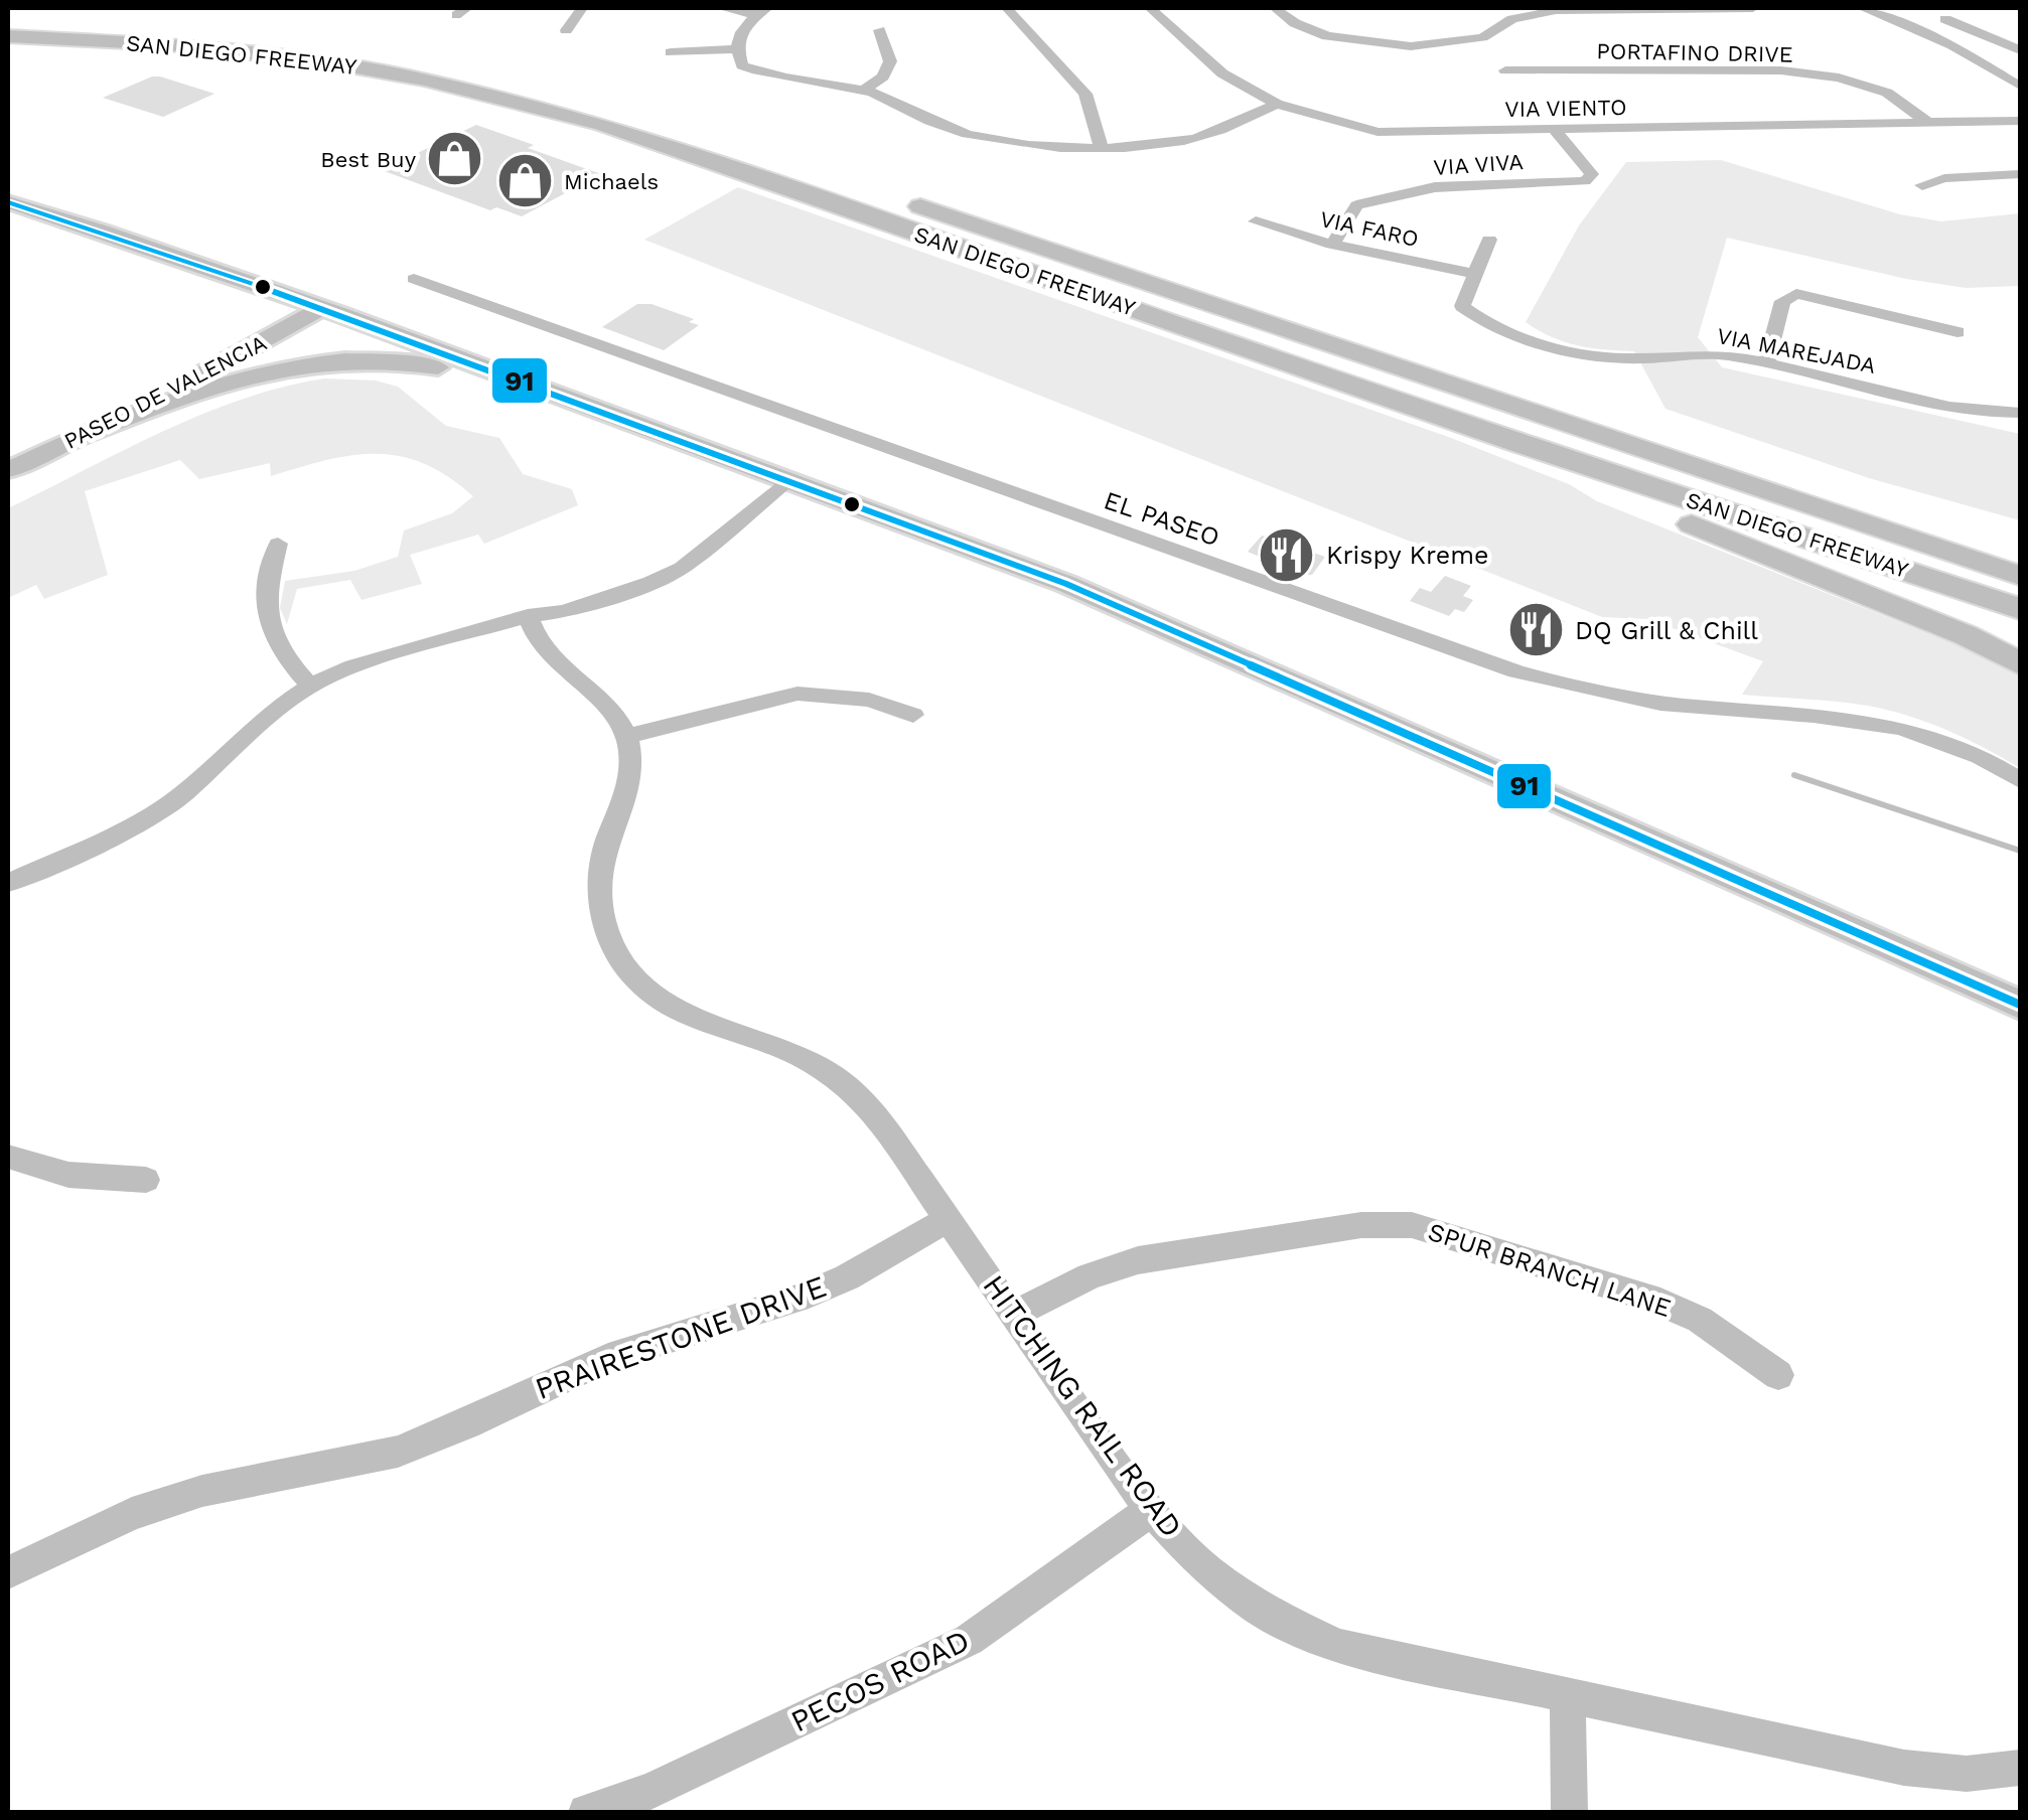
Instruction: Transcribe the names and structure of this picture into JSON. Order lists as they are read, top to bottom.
{
  "streets": {
    "highway": ["SAN DIEGO FREEWAY"],
    "main road": ["PASEO DE VALENCIA"],
    "street": [
      "PORTAFINO DRIVE",
      "VIA VIENTO",
      "VIA VIVA",
      "VIA FARO",
      "VIA MAREJADA",
      "EL PASEO",
      "SPUR BRANCH LANE",
      "PRAIRESTONE DRIVE",
      "HITCHING RAIL ROAD",
      "PECOS ROAD"
    ]
  },
  "crossings": [
    ["PORTAFINO DRIVE", "VIA VIENTO"],
    ["VIA VIENTO", "VIA VIVA"],
    ["VIA VIVA", "VIA FARO"],
    ["VIA FARO", "VIA MAREJADA"],
    ["SPUR BRANCH LANE", "HITCHING RAIL ROAD"],
    ["PRAIRESTONE DRIVE", "HITCHING RAIL ROAD"],
    ["HITCHING RAIL ROAD", "PECOS ROAD"]
  ],
  "places": {
    "shop": ["Best Buy", "Michaels"],
    "restaurant": ["Krispy Kreme", "DQ Grill & Chill"]
  },
  "lines": ["transit line 91"]
}
